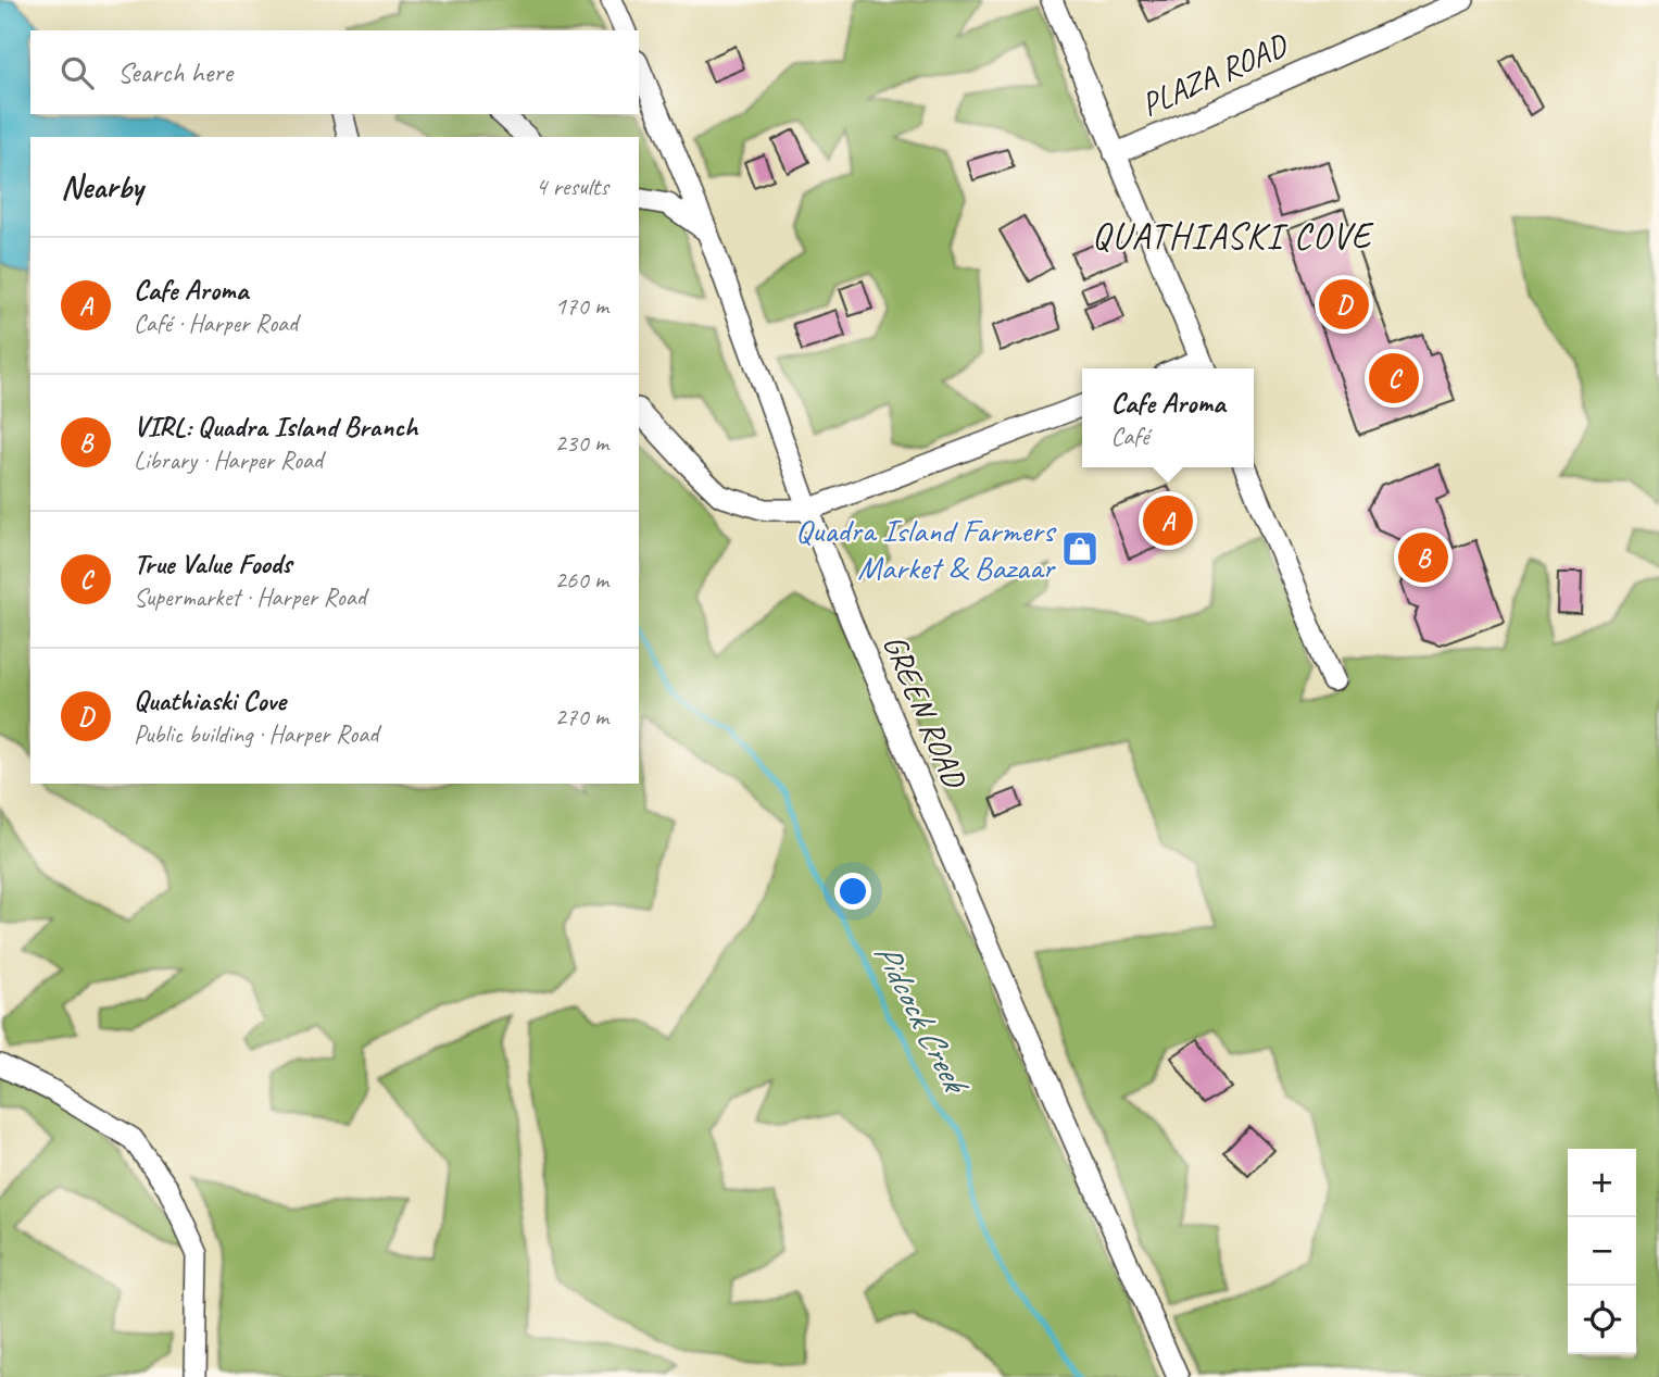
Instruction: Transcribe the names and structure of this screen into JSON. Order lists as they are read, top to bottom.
{
  "streets": {
    "street": ["PLAZA ROAD", "GREEN ROAD"]
  },
  "districts": ["QUATHIASKI COVE"],
  "water": ["Pidcock Creek"],
  "places": {
    "shop": ["Quadra Island Farmers Market & Bazaar"]
  },
  "page": {
    "search": "Search here",
    "heading": ["Nearby", "4 results"],
    "list": [
      {
        "mark": "A",
        "name": "Cafe Aroma",
        "note": "Café · Harper Road",
        "value": "170 m"
      },
      {
        "mark": "B",
        "name": "VIRL: Quadra Island Branch",
        "note": "Library · Harper Road",
        "value": "230 m"
      },
      {
        "mark": "C",
        "name": "True Value Foods",
        "note": "Supermarket · Harper Road",
        "value": "260 m"
      },
      {
        "mark": "D",
        "name": "Quathiaski Cove",
        "note": "Public building · Harper Road",
        "value": "270 m"
      }
    ],
    "pins": [
      "D",
      "C",
      "A",
      "B"
    ],
    "popup": ["Cafe Aroma", "Café"],
    "map_buttons": ["+", "−"]
  }
}
